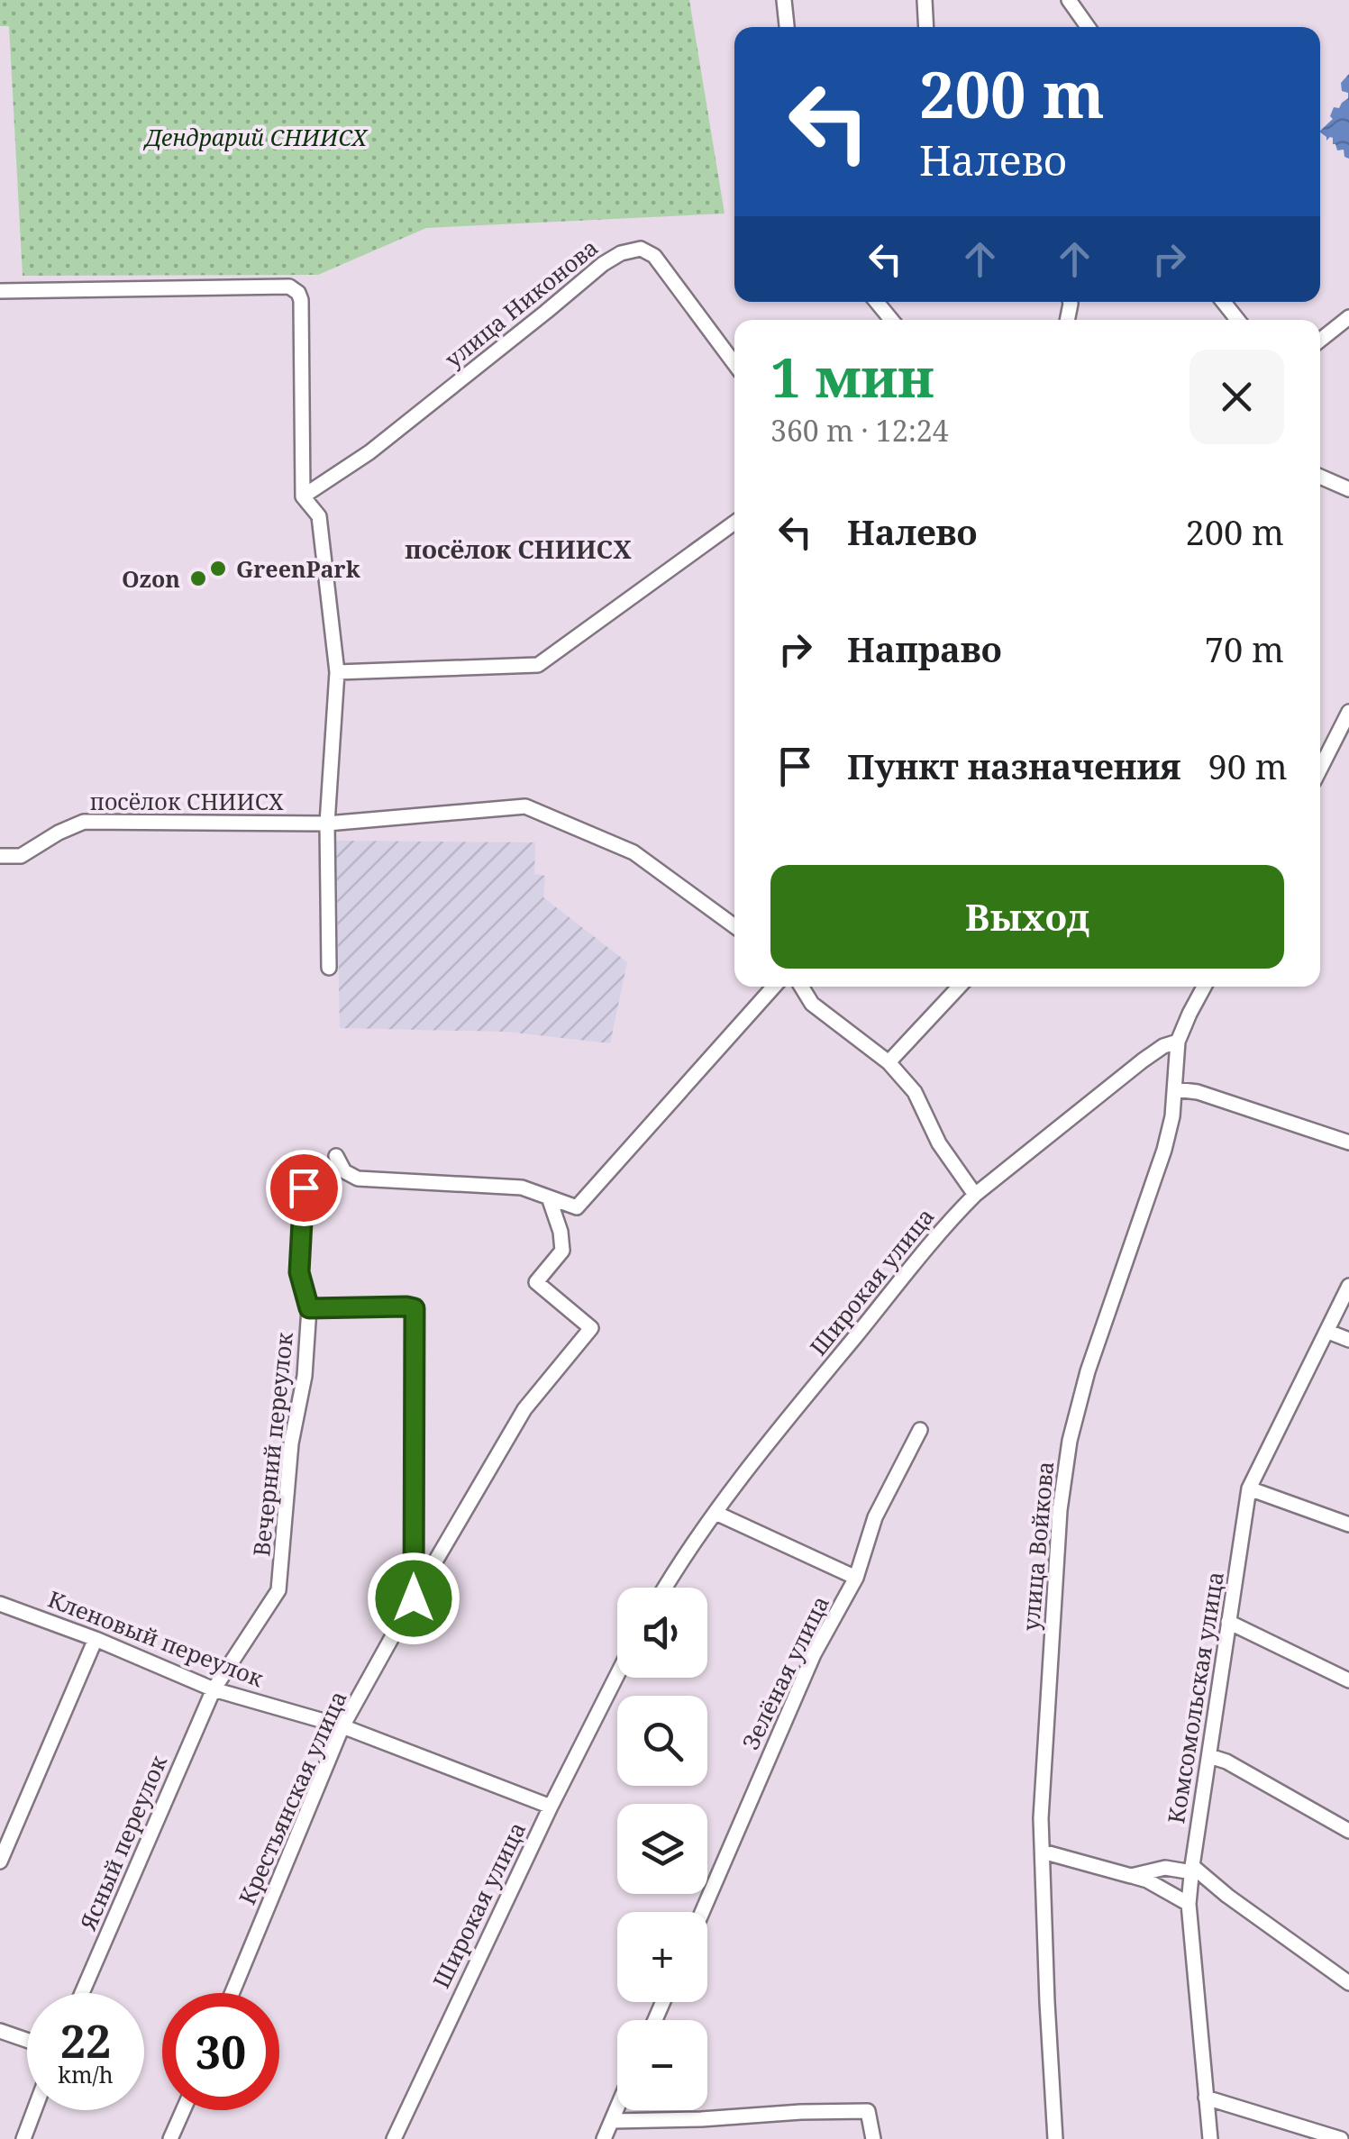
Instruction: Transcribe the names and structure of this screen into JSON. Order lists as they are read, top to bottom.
{
  "streets": {
    "street": [
      "улица Никонова",
      "посёлок СНИИСХ",
      "Широкая улица",
      "Вечерний переулок",
      "улица Войкова",
      "Кленовый переулок",
      "Зелёная улица",
      "Комсомольская улица",
      "Крестьянская улица",
      "Ясный переулок"
    ]
  },
  "crossings": [
    ["Широкая улица", "улица Войкова"],
    ["Широкая улица", "Кленовый переулок"],
    ["Вечерний переулок", "Кленовый переулок"],
    ["Вечерний переулок", "Ясный переулок"],
    ["Кленовый переулок", "Крестьянская улица"],
    ["Кленовый переулок", "Ясный переулок"]
  ],
  "districts": ["посёлок СНИИСХ"],
  "parks": ["Дендрарий СНИИСХ"],
  "places": ["GreenPark", "Ozon"],
  "page": {
    "turn": ["200 m", "Налево"],
    "heading": ["1 мин", "360 m · 12:24"],
    "list": [
      {
        "name": "Налево",
        "value": "200 m"
      },
      {
        "name": "Направо",
        "value": "70 m"
      },
      {
        "name": "Пункт назначения",
        "value": "90 m"
      }
    ],
    "buttons": "Выход",
    "map_buttons": ["+", "−"],
    "speed": "22 km/h",
    "limit": "30"
  }
}
